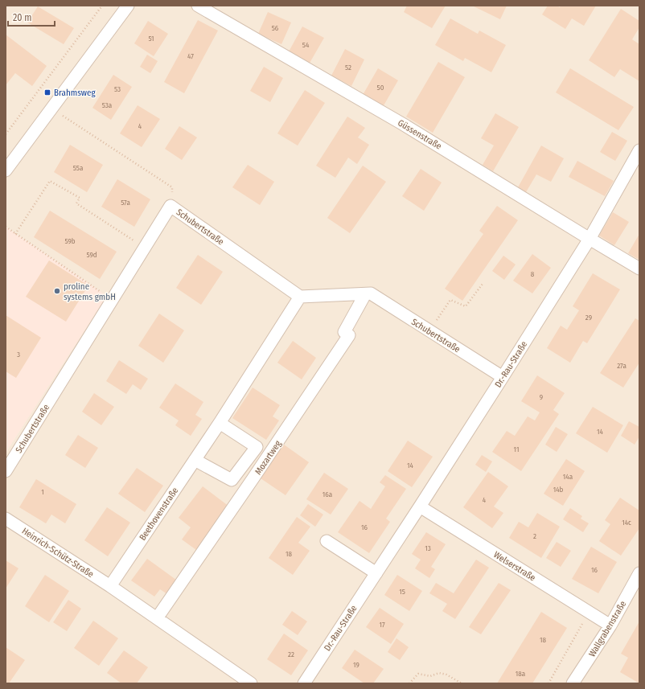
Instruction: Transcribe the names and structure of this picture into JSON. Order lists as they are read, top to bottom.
{
  "streets": {
    "street": [
      "Güssenstraße",
      "Schubertstraße",
      "Dr.-Rau-Straße",
      "Mozartweg",
      "Beethovenstraße",
      "Heinrich-Schütz-Straße",
      "Welserstraße",
      "Wallgrabenstraße"
    ]
  },
  "crossings": [
    ["Güssenstraße", "Dr.-Rau-Straße"],
    ["Schubertstraße", "Dr.-Rau-Straße"],
    ["Schubertstraße", "Mozartweg"],
    ["Schubertstraße", "Beethovenstraße"],
    ["Dr.-Rau-Straße", "Welserstraße"],
    ["Beethovenstraße", "Heinrich-Schütz-Straße"],
    ["Welserstraße", "Wallgrabenstraße"]
  ],
  "places": {
    "transit": ["Brahmsweg"],
    "other": ["proline systems gmbH"]
  },
  "house_numbers": [
    "56",
    "51",
    "54",
    "47",
    "52",
    "50",
    "53",
    "53a",
    "4",
    "55a",
    "57a",
    "59b",
    "59d",
    "8",
    "29",
    "3",
    "27a",
    "9",
    "14",
    "11",
    "14",
    "14a",
    "14b",
    "1",
    "16a",
    "4",
    "14c",
    "16",
    "2",
    "13",
    "18",
    "16",
    "15",
    "17",
    "18",
    "22",
    "19",
    "18a"
  ],
  "scale_bar": "20 m"
}
